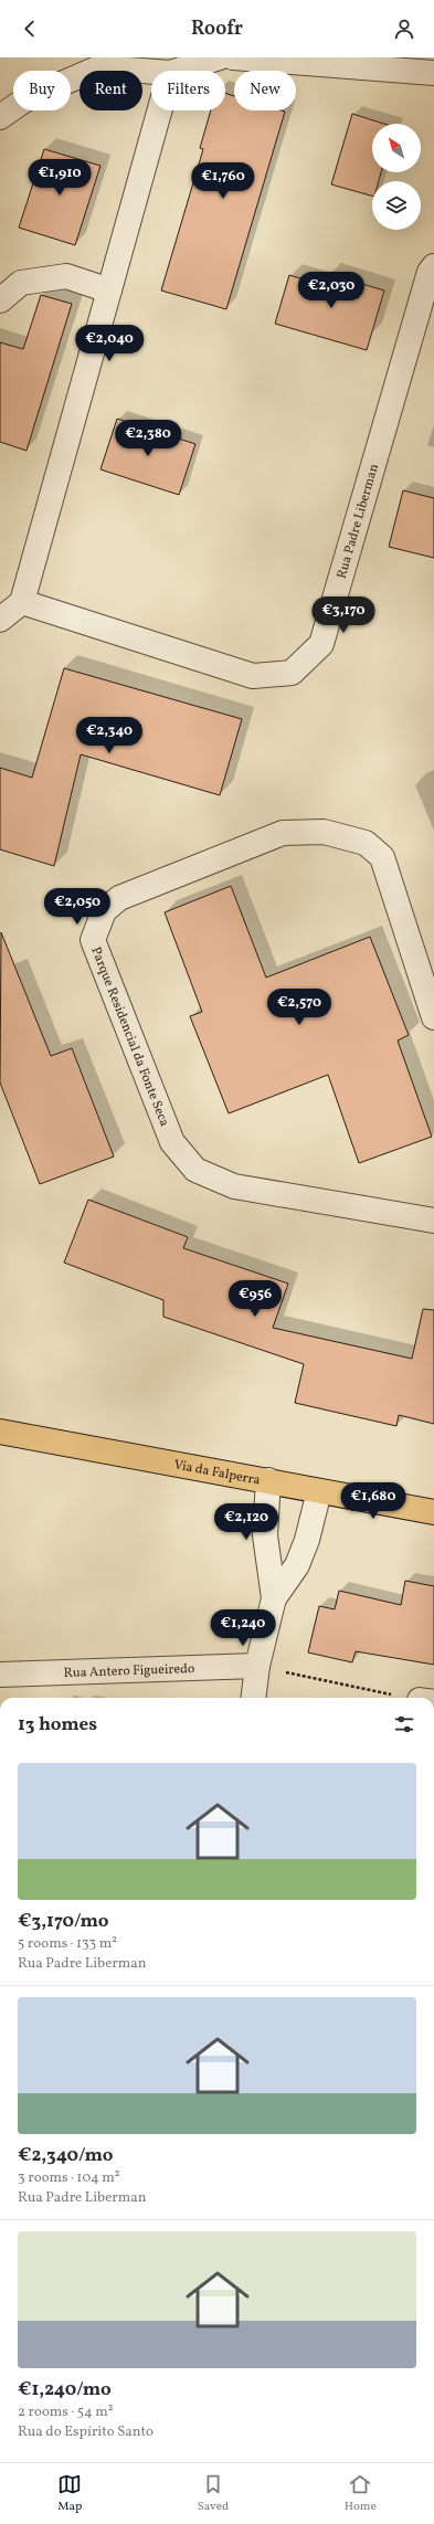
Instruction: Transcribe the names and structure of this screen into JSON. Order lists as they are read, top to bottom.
{
  "streets": {
    "main road": ["Via da Falperra"],
    "street": ["Rua Padre Liberman", "Parque Residencial da Fonte Seca", "Rua Antero Figueiredo"]
  },
  "north": "top left",
  "page": {
    "header": "Roofr",
    "chip": [
      "Buy",
      "Rent",
      "Filters",
      "New"
    ],
    "price": [
      "€1,910",
      "€1,760",
      "€2,030",
      "€2,040",
      "€2,380",
      "€3,170",
      "€2,340",
      "€2,050",
      "€2,570",
      "€956",
      "€1,680",
      "€2,120",
      "€1,240"
    ],
    "heading": "13 homes",
    "list": [
      {
        "name": "€3,170/mo",
        "note": "5 rooms · 133 m² · Rua Padre Liberman"
      },
      {
        "name": "€2,340/mo",
        "note": "3 rooms · 104 m² · Rua Padre Liberman"
      },
      {
        "name": "€1,240/mo",
        "note": "2 rooms · 54 m² · Rua do Espírito Santo"
      }
    ],
    "tabs": ["Map", "Saved", "Home"]
  }
}
